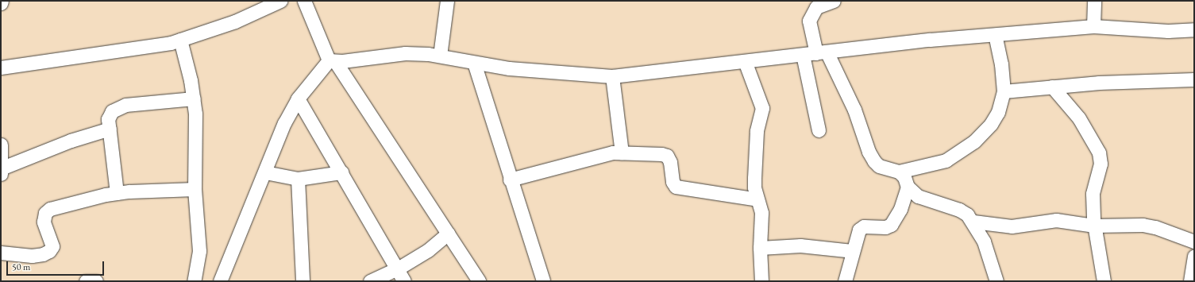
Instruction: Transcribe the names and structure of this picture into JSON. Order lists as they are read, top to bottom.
{
  "scale_bar": "50 m"
}
